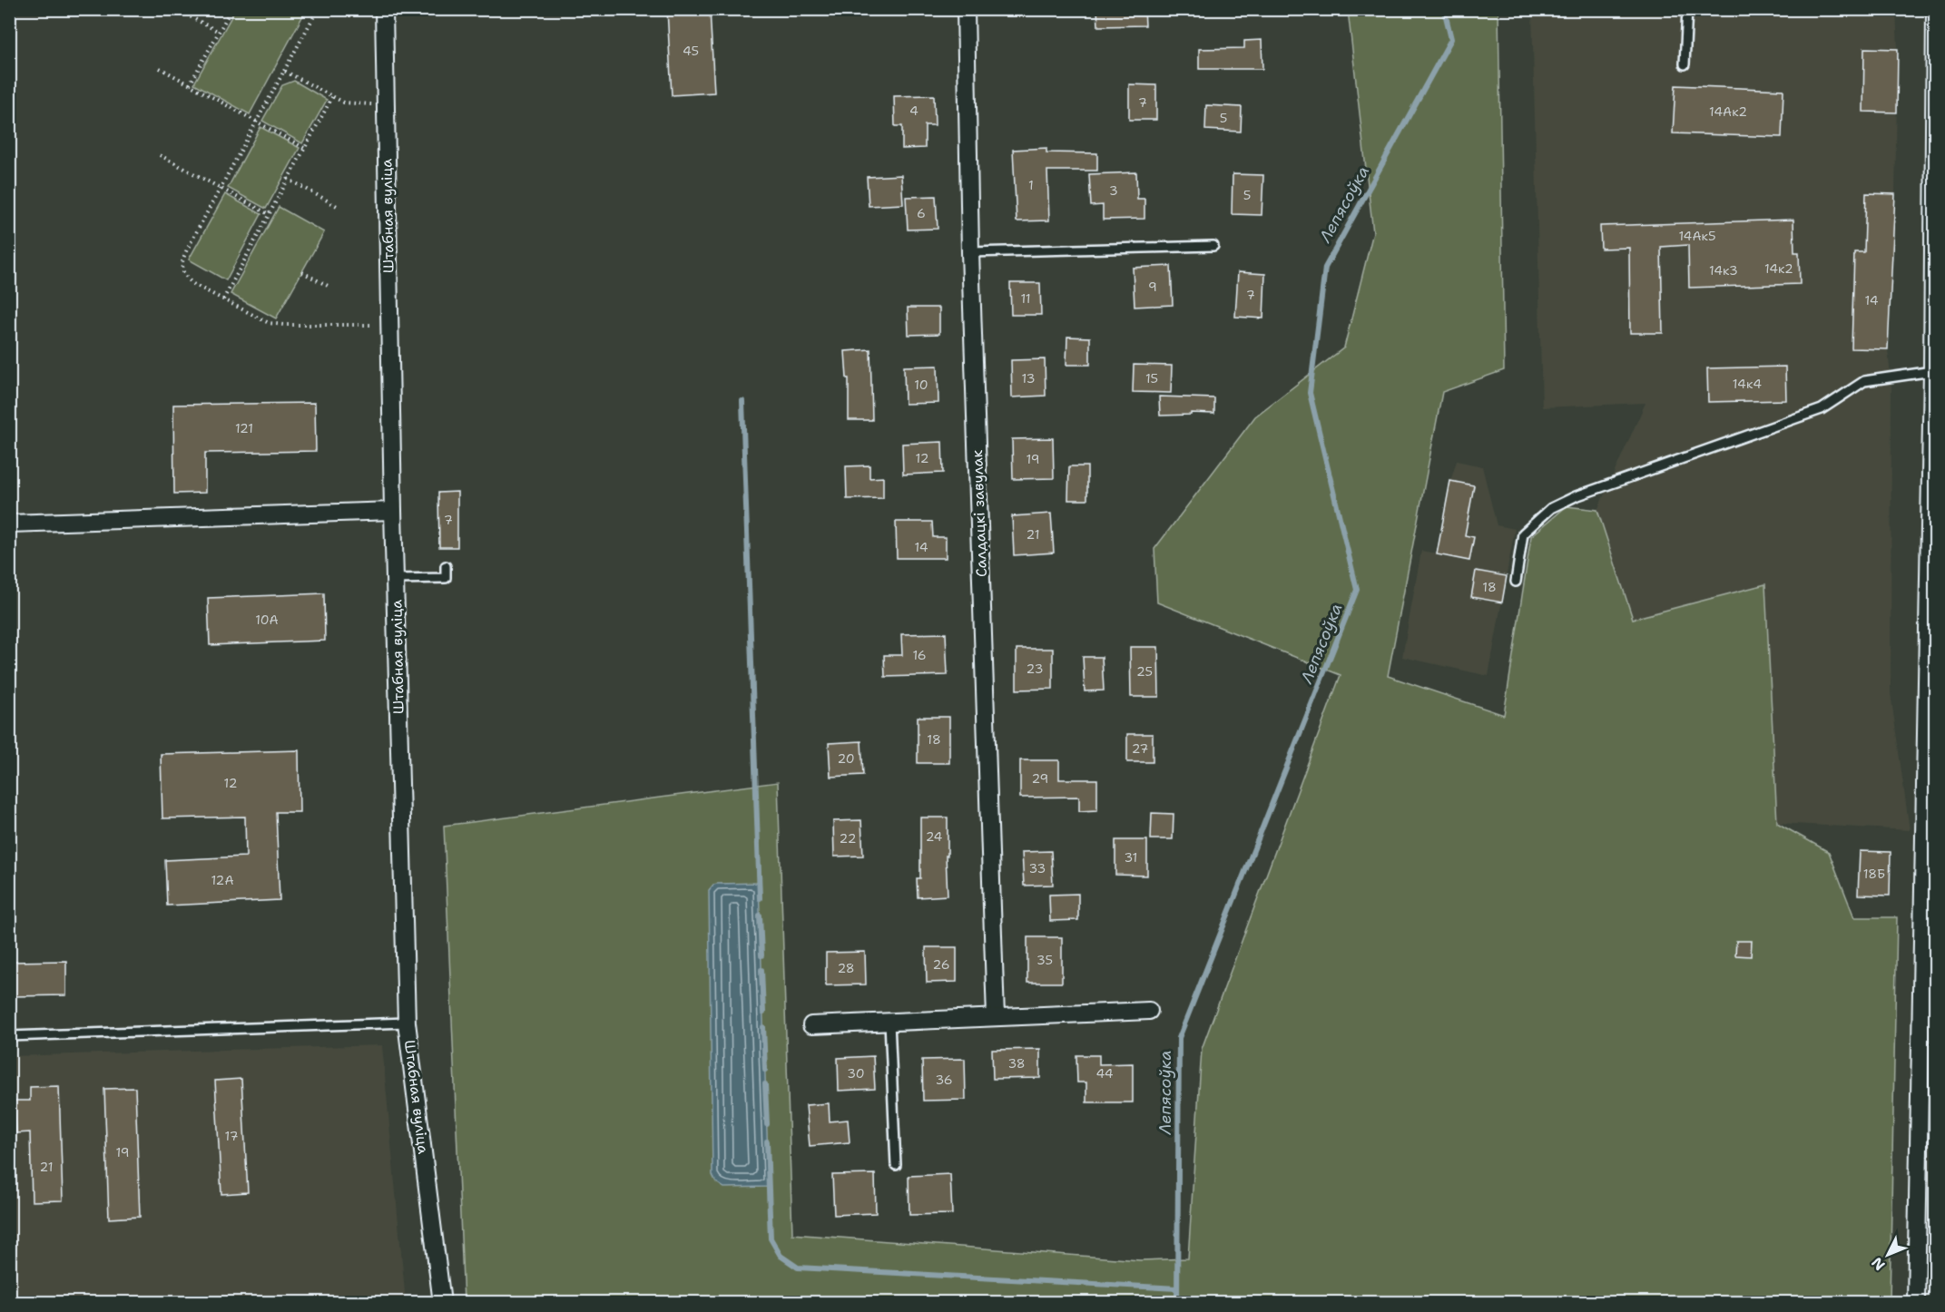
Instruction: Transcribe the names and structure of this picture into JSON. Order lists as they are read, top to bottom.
{
  "streets": {
    "street": ["Штабная вуліца", "Салдацкі завулак"]
  },
  "water": ["Лепясоўка"],
  "house_numbers": [
    "45",
    "7",
    "4",
    "14Ак2",
    "5",
    "1",
    "3",
    "5",
    "6",
    "14Ак5",
    "14к2",
    "14к3",
    "9",
    "7",
    "11",
    "14",
    "13",
    "15",
    "14к4",
    "10",
    "121",
    "12",
    "19",
    "7",
    "21",
    "14",
    "18",
    "10А",
    "16",
    "23",
    "25",
    "18",
    "27",
    "20",
    "29",
    "12",
    "24",
    "22",
    "31",
    "33",
    "18Б",
    "12А",
    "35",
    "26",
    "28",
    "38",
    "30",
    "44",
    "36",
    "17",
    "19",
    "21"
  ],
  "north": "bottom left"
}
